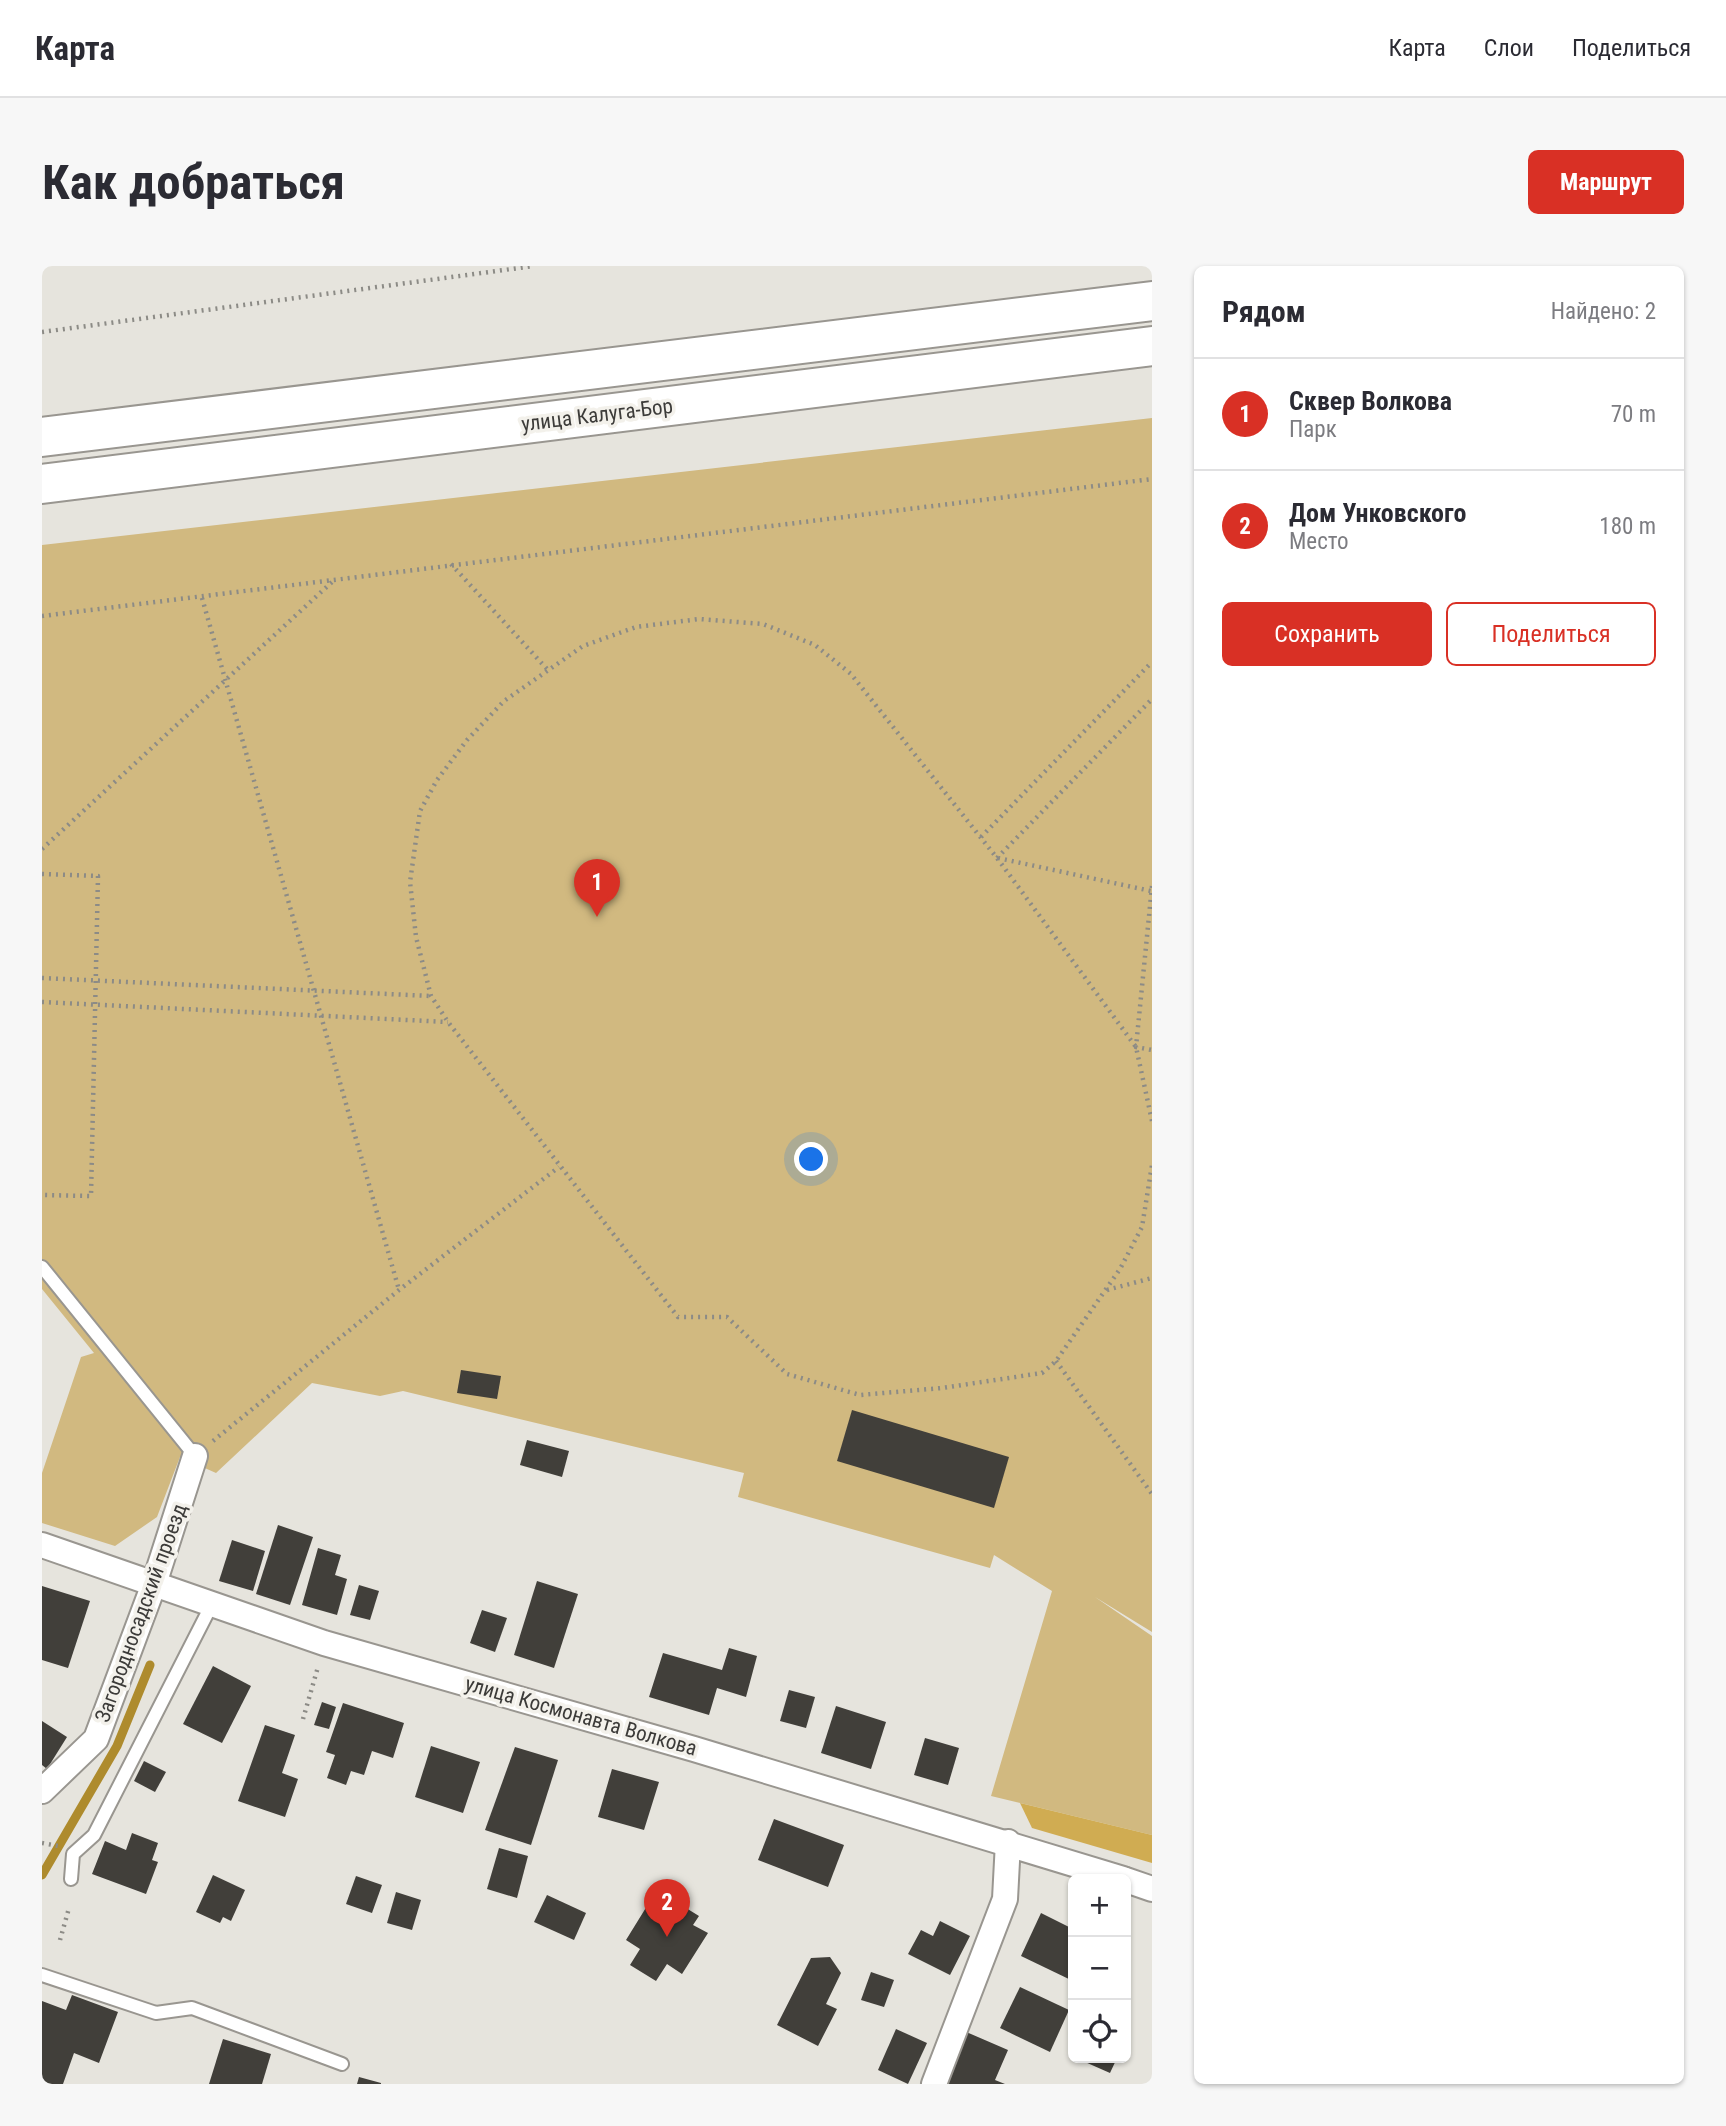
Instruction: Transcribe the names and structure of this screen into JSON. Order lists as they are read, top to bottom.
{
  "streets": {
    "main road": ["улица Калуга-Бор"],
    "street": ["Загородносадский проезд", "улица Космонавта Волкова"]
  },
  "crossings": [
    ["Загородносадский проезд", "улица Космонавта Волкова"]
  ],
  "page": {
    "header": "Карта",
    "nav": ["Карта", "Слои", "Поделиться"],
    "buttons": [
      "Маршрут",
      ["Сохранить", "Поделиться"]
    ],
    "title": "Как добраться",
    "heading": ["Рядом", "Найдено: 2"],
    "list": [
      {
        "mark": "1",
        "name": "Сквер Волкова",
        "note": "Парк",
        "value": "70 m"
      },
      {
        "mark": "2",
        "name": "Дом Унковского",
        "note": "Место",
        "value": "180 m"
      }
    ],
    "pins": ["1", "2"],
    "map_buttons": ["+", "−"]
  }
}
